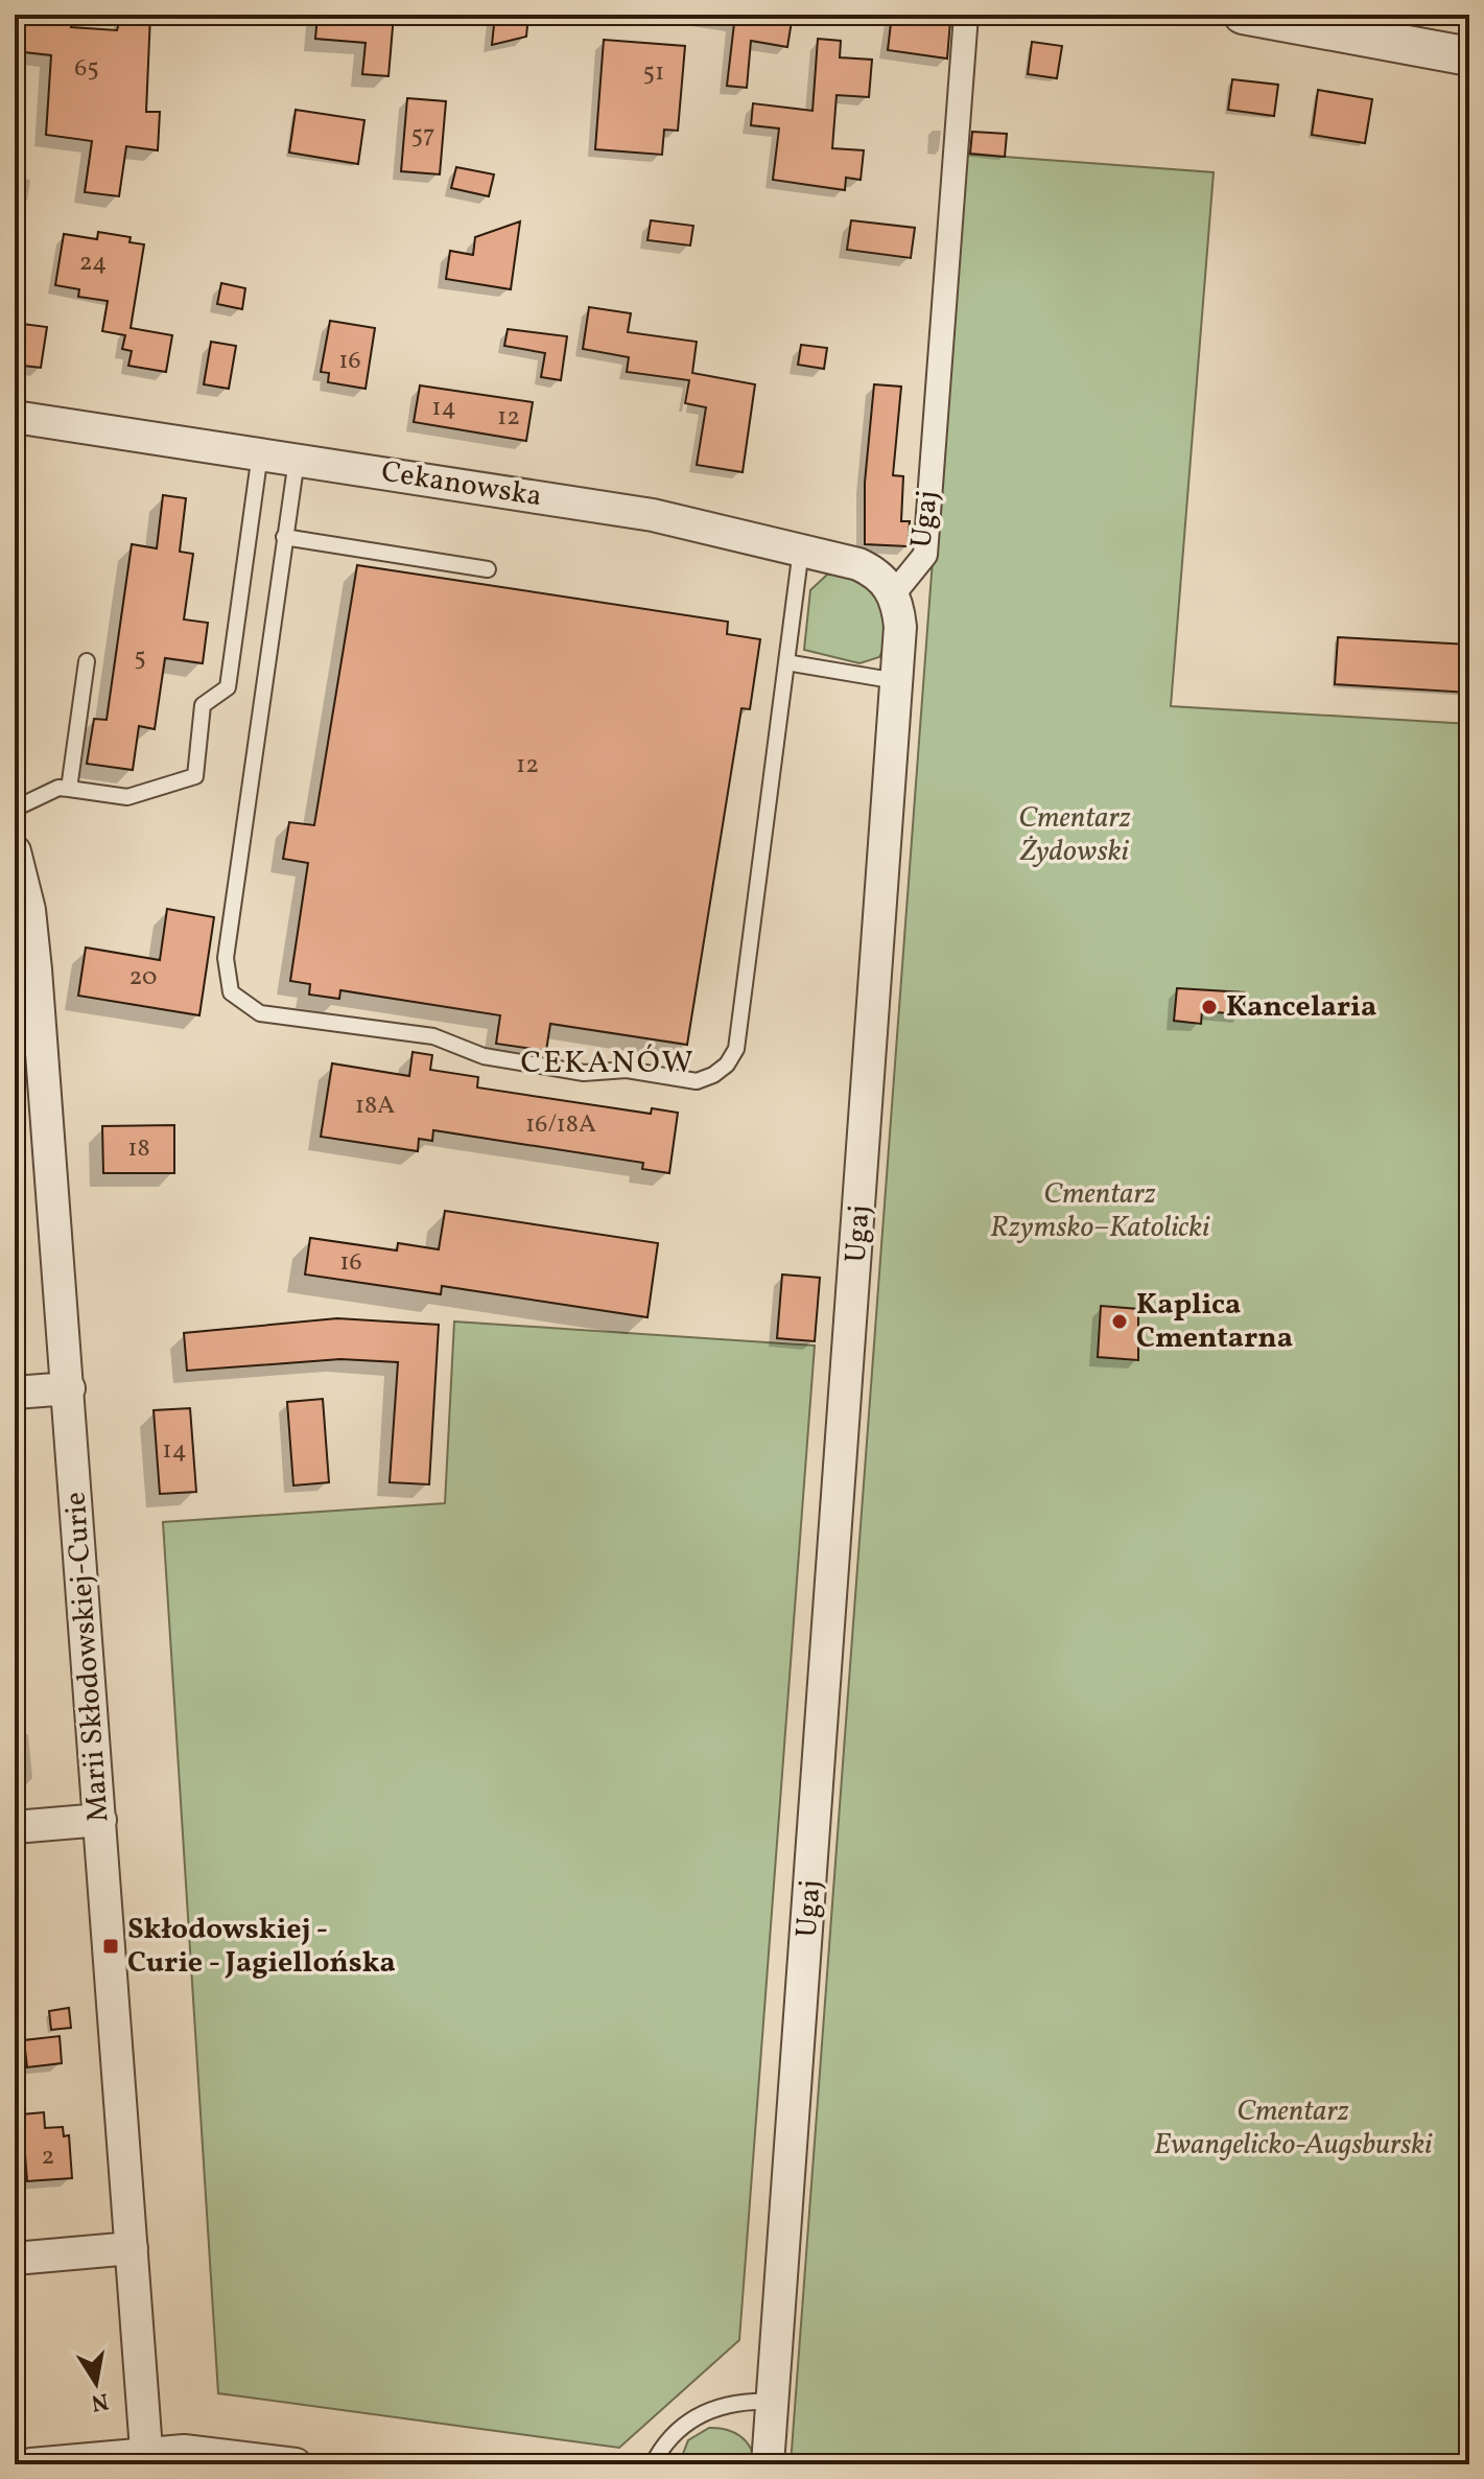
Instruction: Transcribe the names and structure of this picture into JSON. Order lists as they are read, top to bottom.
{
  "streets": {
    "street": ["Cekanowska", "Ugaj", "Marii Skłodowskiej-Curie"]
  },
  "crossings": [
    ["Cekanowska", "Ugaj"]
  ],
  "districts": ["CEKANÓW"],
  "parks": ["Cmentarz Żydowski", "Cmentarz Rzymsko–Katolicki", "Cmentarz Ewangelicko-Augsburski"],
  "places": {
    "other": ["Kancelaria", "Kaplica Cmentarna"],
    "transit": ["Skłodowskiej - Curie - Jagiellońska"]
  },
  "house_numbers": [
    "65",
    "51",
    "57",
    "24",
    "16",
    "14",
    "12",
    "5",
    "12",
    "20",
    "18A",
    "16/18A",
    "18",
    "16",
    "14",
    "2"
  ],
  "north": "bottom"
}
